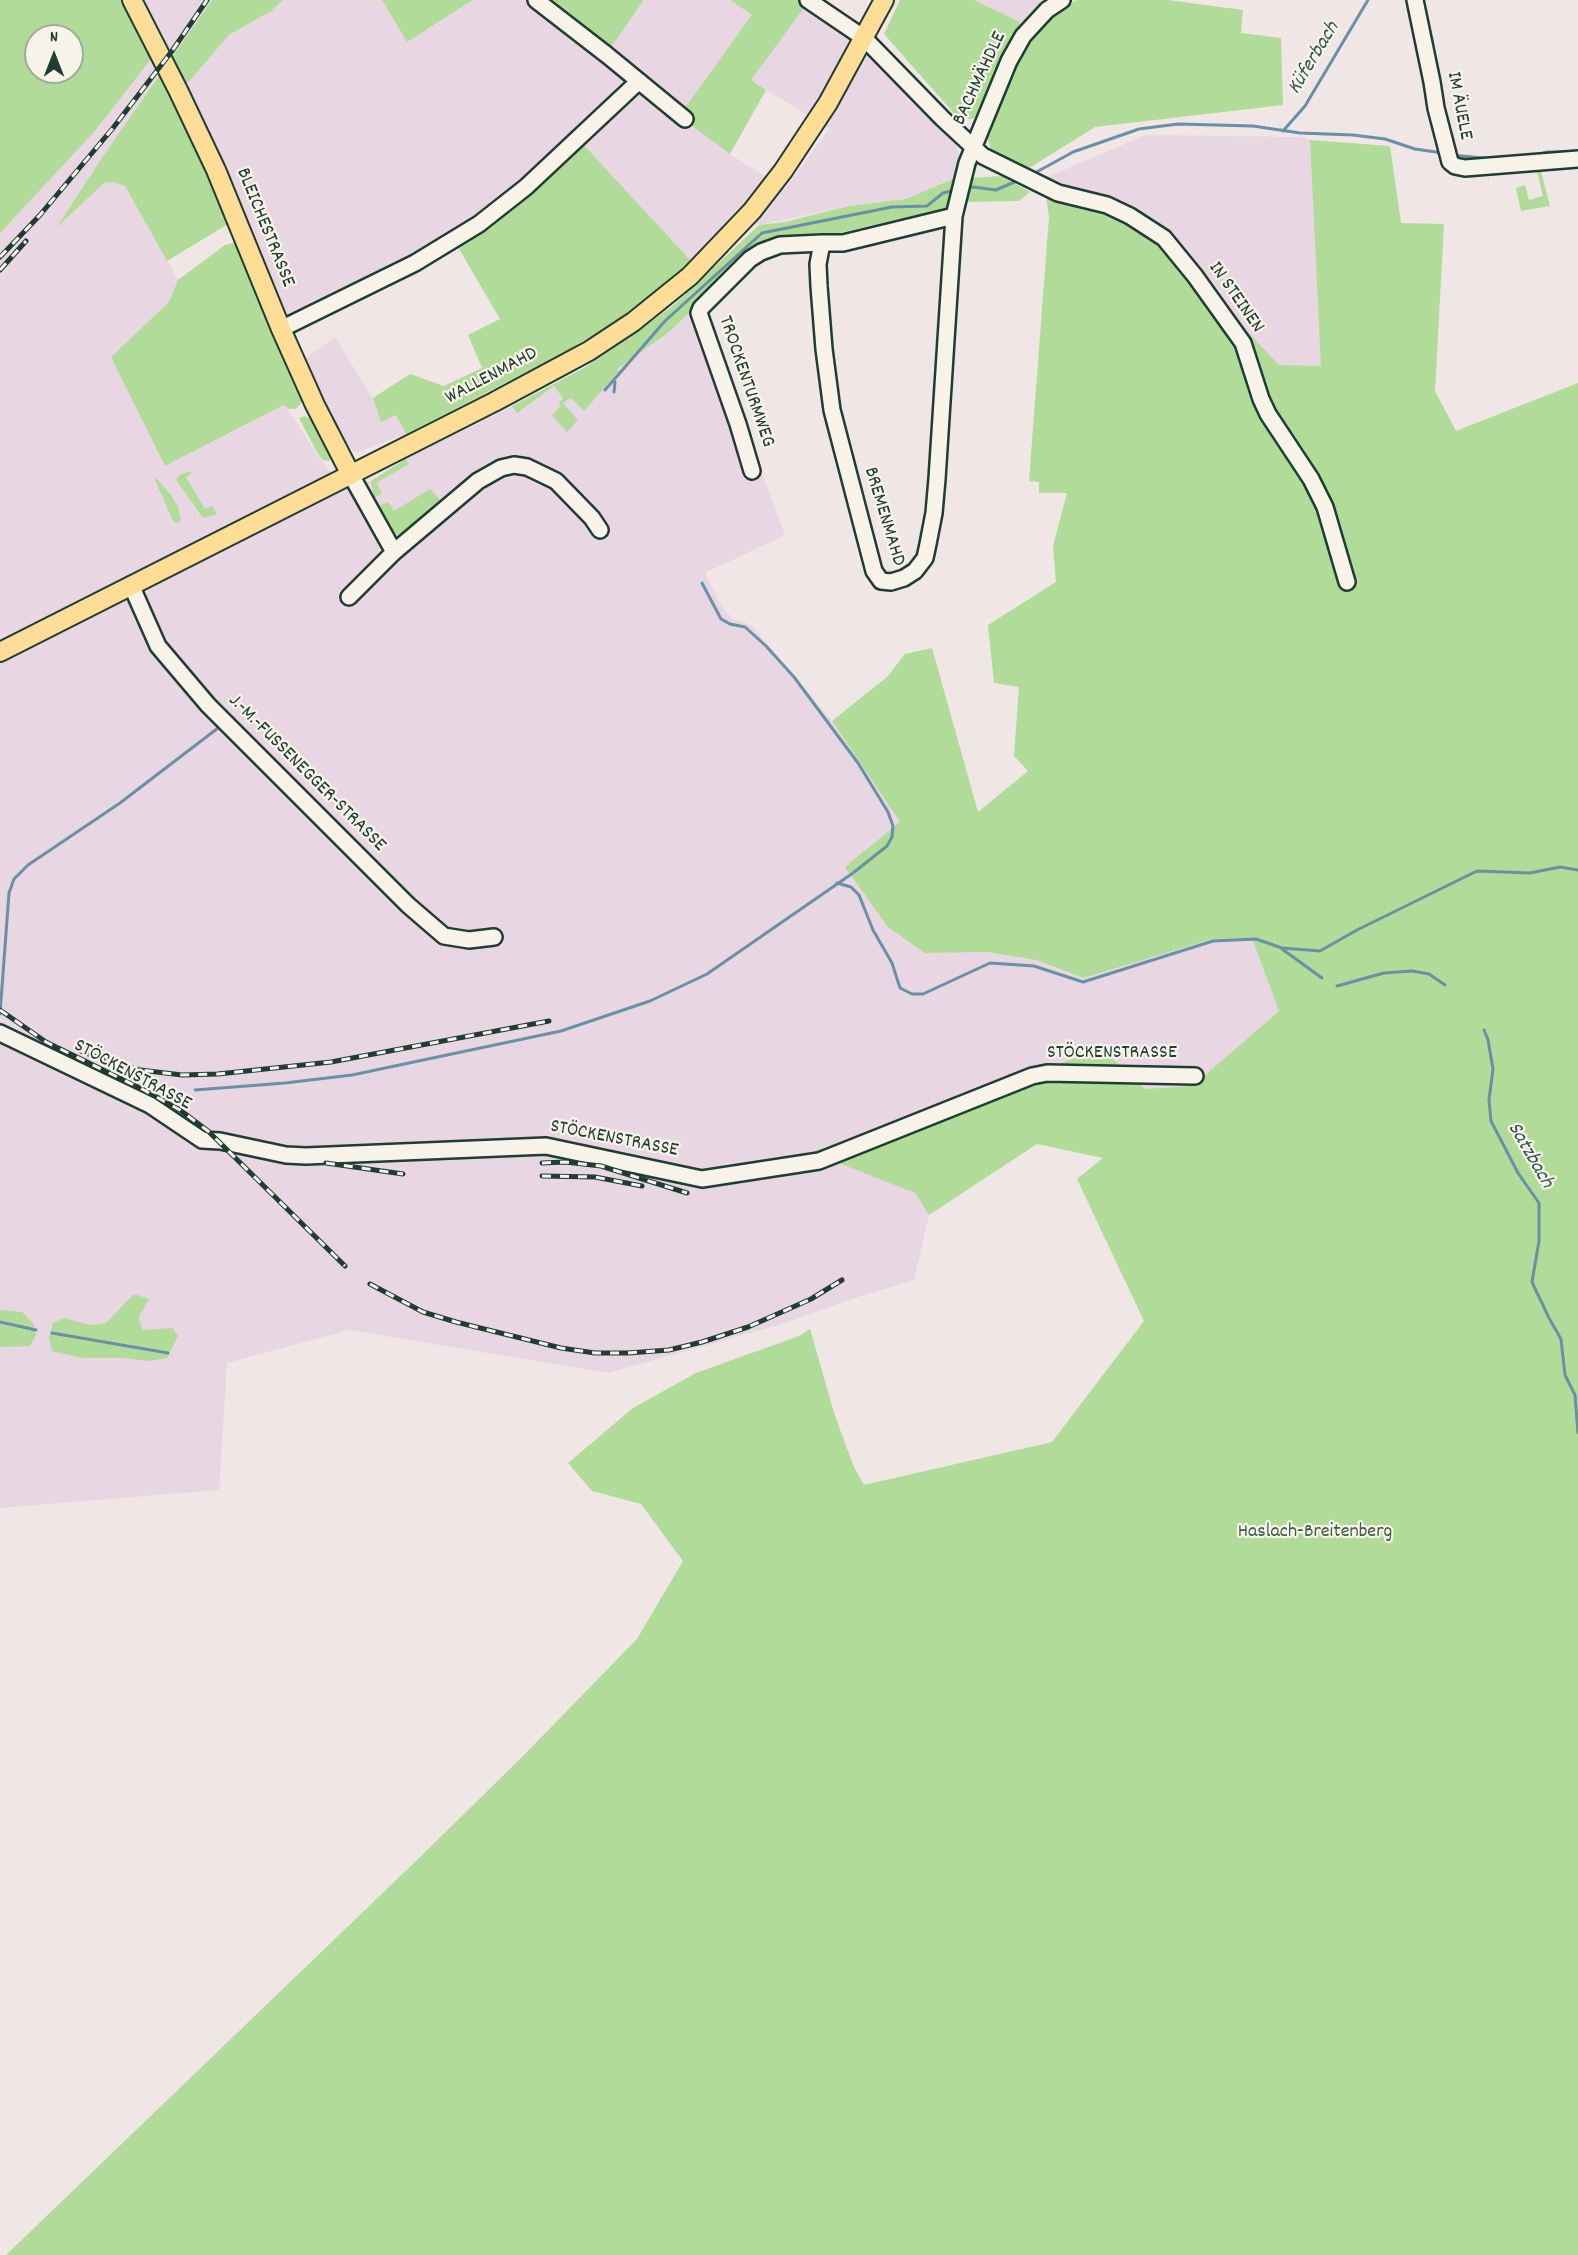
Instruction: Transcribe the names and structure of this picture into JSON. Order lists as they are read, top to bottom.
{
  "streets": {
    "main road": ["BLEICHESTRASSE", "WALLENMAHD"],
    "street": [
      "BACHMÄHDLE",
      "IM ÄUELE",
      "IN STEINEN",
      "TROCKENTURMWEG",
      "BREMENMAHD",
      "J.-M.-FUSSENEGGER-STRASSE",
      "STÖCKENSTRASSE"
    ]
  },
  "crossings": [
    ["BACHMÄHDLE", "IN STEINEN"],
    ["BACHMÄHDLE", "WALLENMAHD"],
    ["BACHMÄHDLE", "BREMENMAHD"],
    ["BLEICHESTRASSE", "WALLENMAHD"],
    ["IN STEINEN", "BREMENMAHD"],
    ["WALLENMAHD", "J.-M.-FUSSENEGGER-STRASSE"],
    ["TROCKENTURMWEG", "BREMENMAHD"]
  ],
  "water": ["Küferbach", "Satzbach"],
  "parks": ["Haslach-Breitenberg"],
  "north": "top"
}
